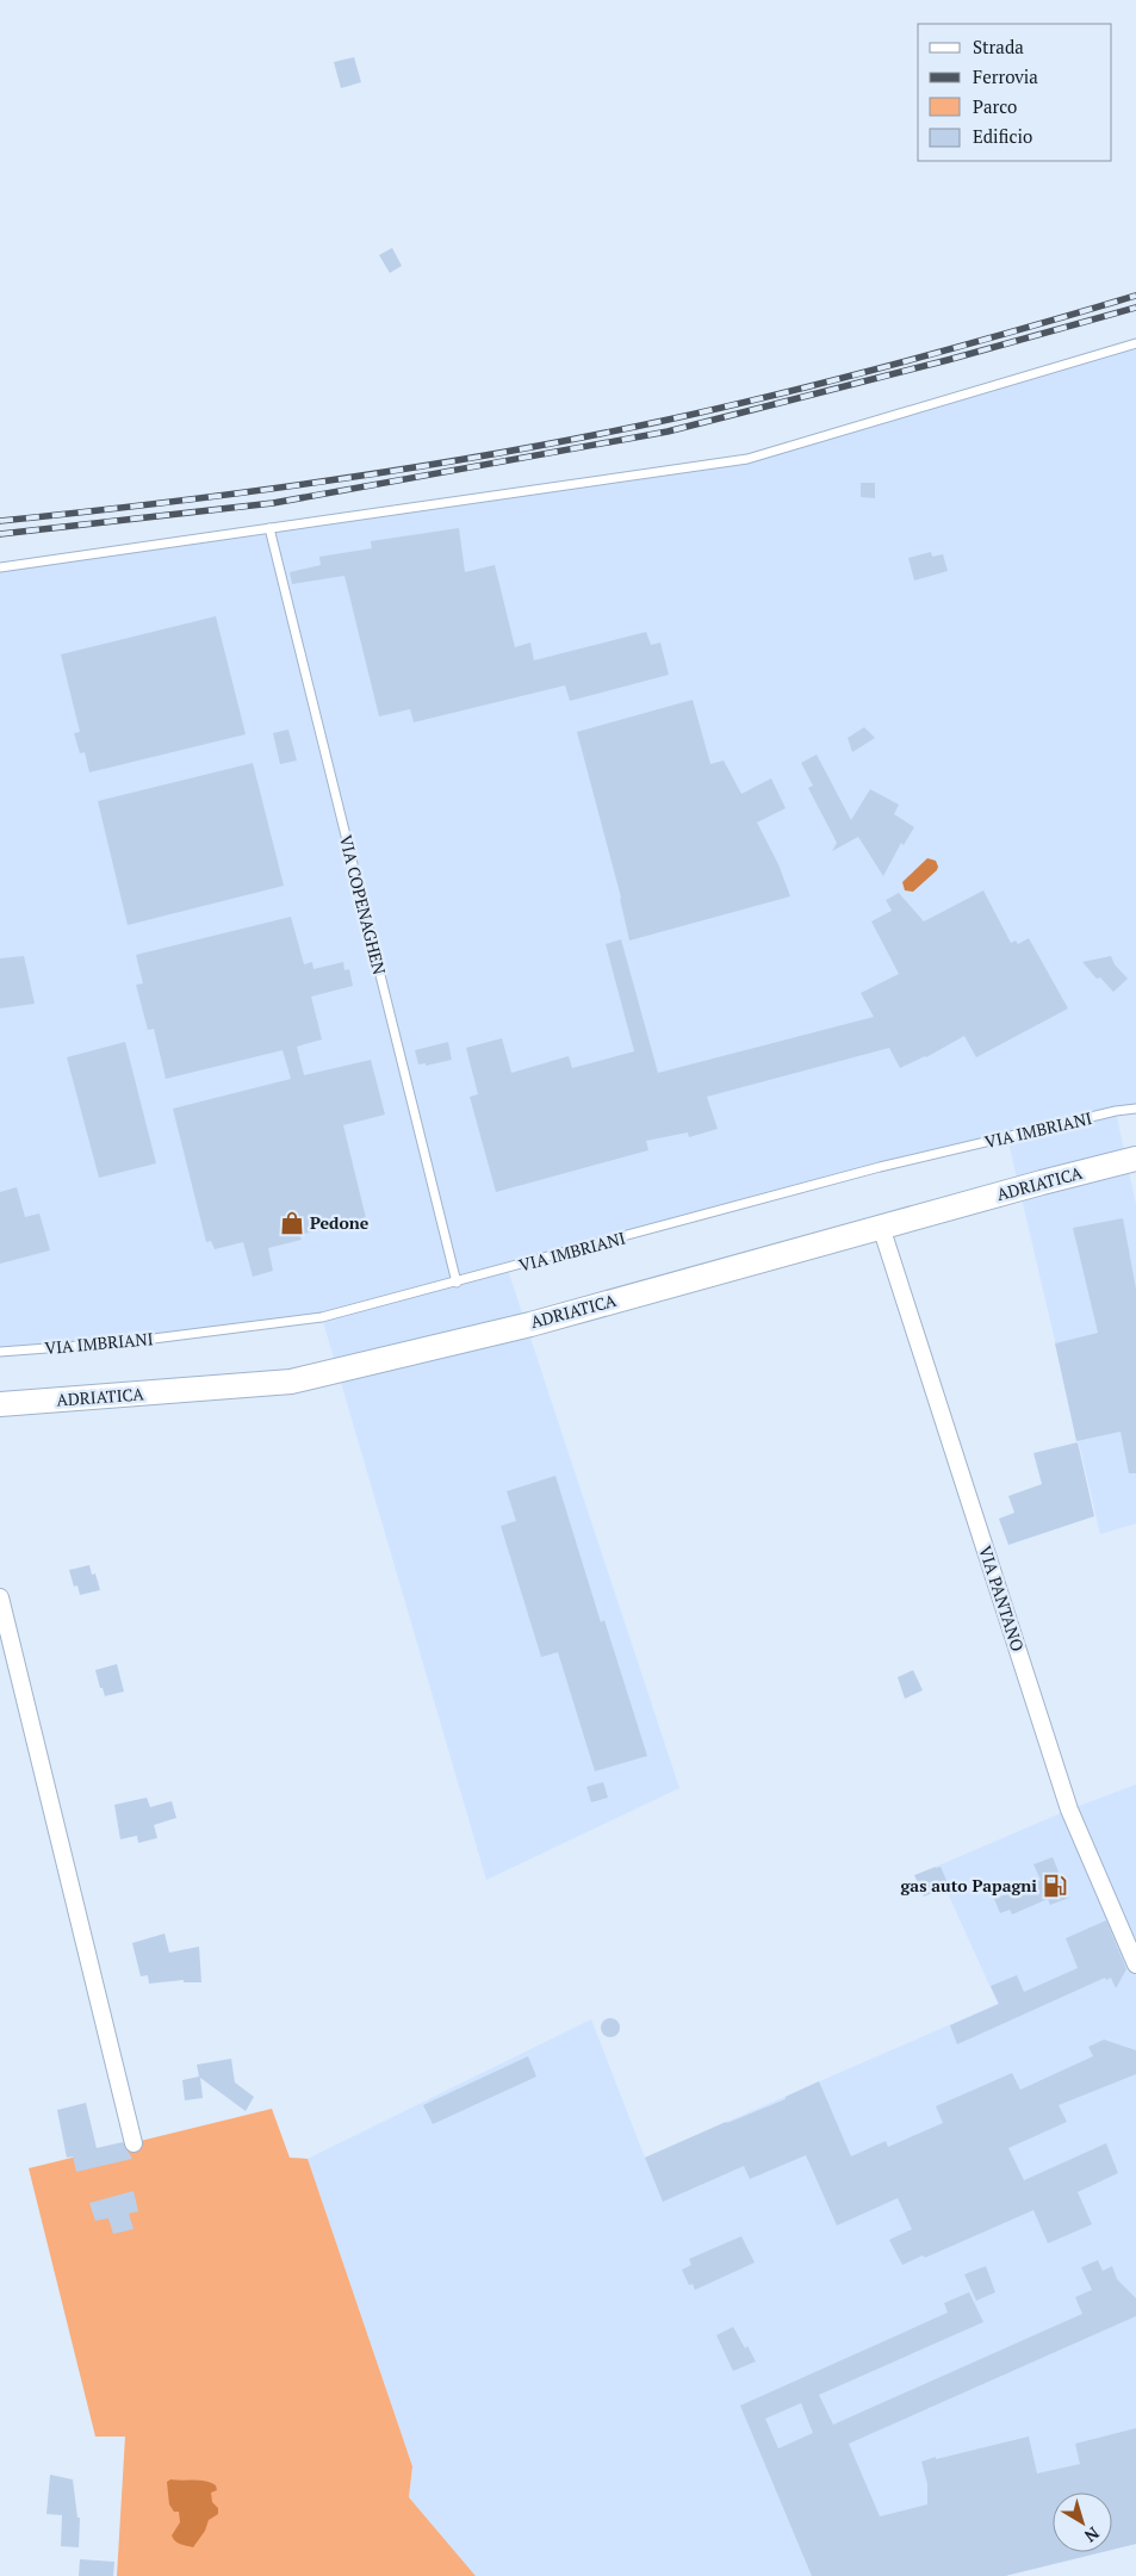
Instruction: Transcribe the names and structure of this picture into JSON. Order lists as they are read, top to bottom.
{
  "streets": {
    "main road": ["ADRIATICA"],
    "street": ["VIA PANTANO"],
    "lane": ["VIA COPENAGHEN", "VIA IMBRIANI"]
  },
  "crossings": [
    ["VIA COPENAGHEN", "VIA IMBRIANI"],
    ["ADRIATICA", "VIA PANTANO"]
  ],
  "places": {
    "shop": ["Pedone"],
    "fuel station": ["gas auto Papagni"]
  },
  "legend": [
    "Strada",
    "Ferrovia",
    "Parco",
    "Edificio"
  ],
  "north": "bottom right"
}
